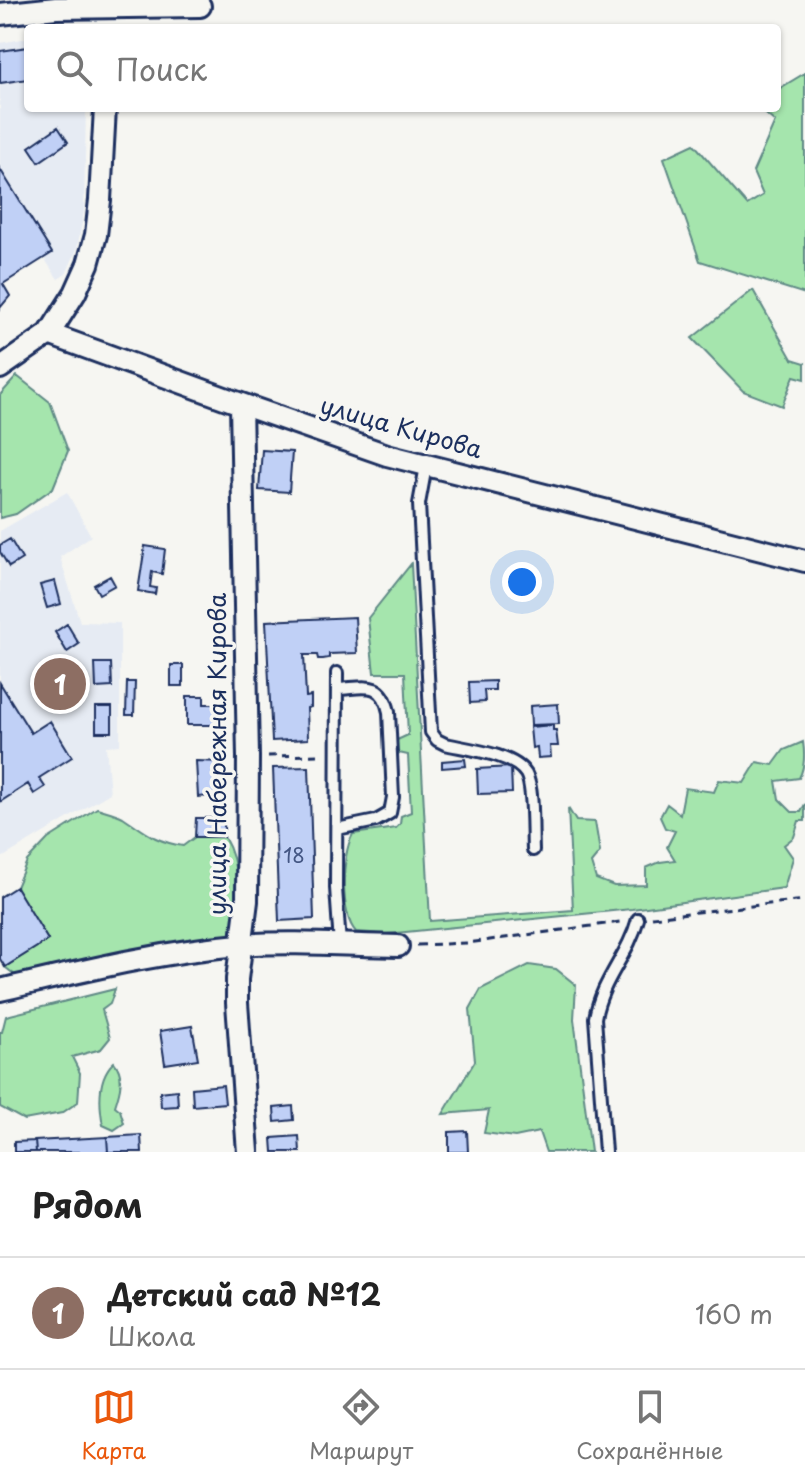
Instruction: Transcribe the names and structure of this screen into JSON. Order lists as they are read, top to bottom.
{
  "streets": {
    "street": ["улица Кирова", "улица Набережная Кирова"]
  },
  "crossings": [
    ["улица Кирова", "улица Набережная Кирова"]
  ],
  "house_numbers": ["18"],
  "page": {
    "search": "Поиск",
    "pins": "1",
    "heading": "Рядом",
    "list": [
      {
        "mark": "1",
        "name": "Детский сад №12",
        "note": "Школа",
        "value": "160 m"
      }
    ],
    "nav": ["Карта", "Маршрут", "Сохранённые"]
  }
}
